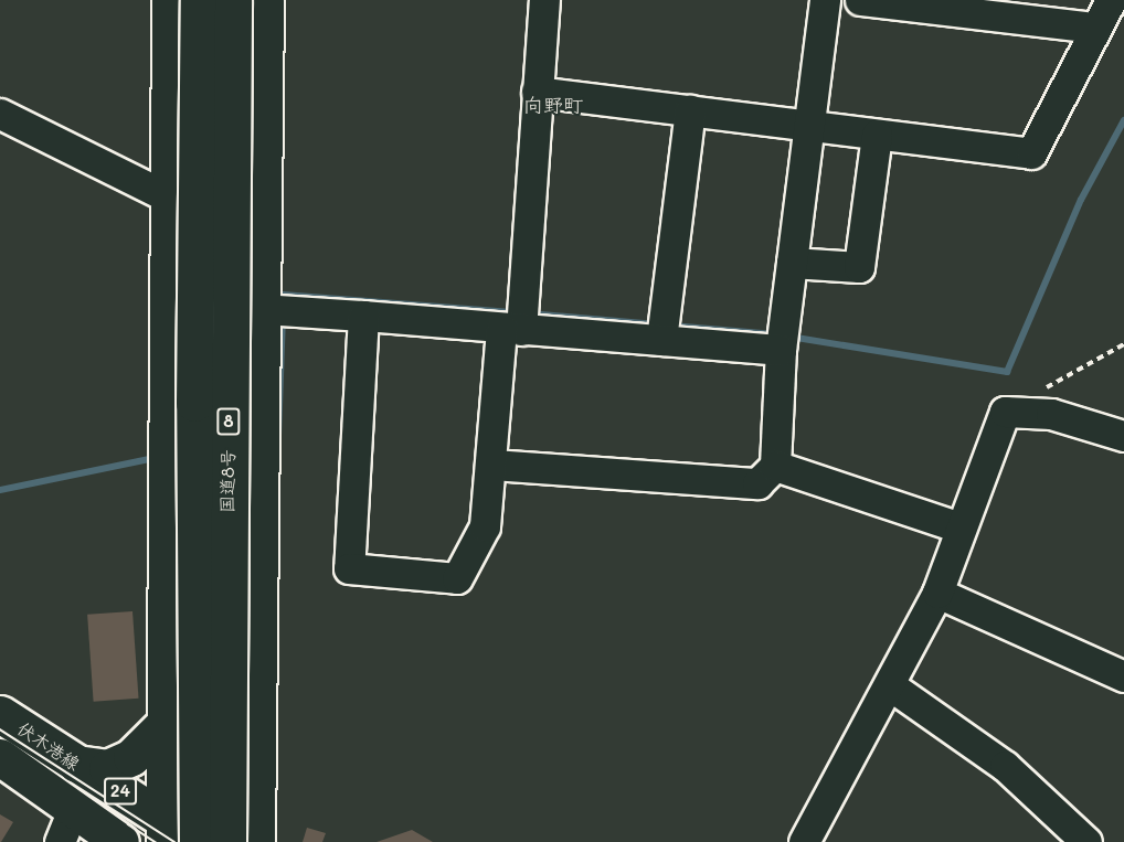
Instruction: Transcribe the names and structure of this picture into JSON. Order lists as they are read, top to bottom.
{
  "streets": {
    "main road": [
      "8",
      "国道8号",
      "伏木港線",
      "24"
    ]
  },
  "crossings": [
    ["国道8号", "伏木港線"]
  ],
  "districts": ["向野町"]
}
